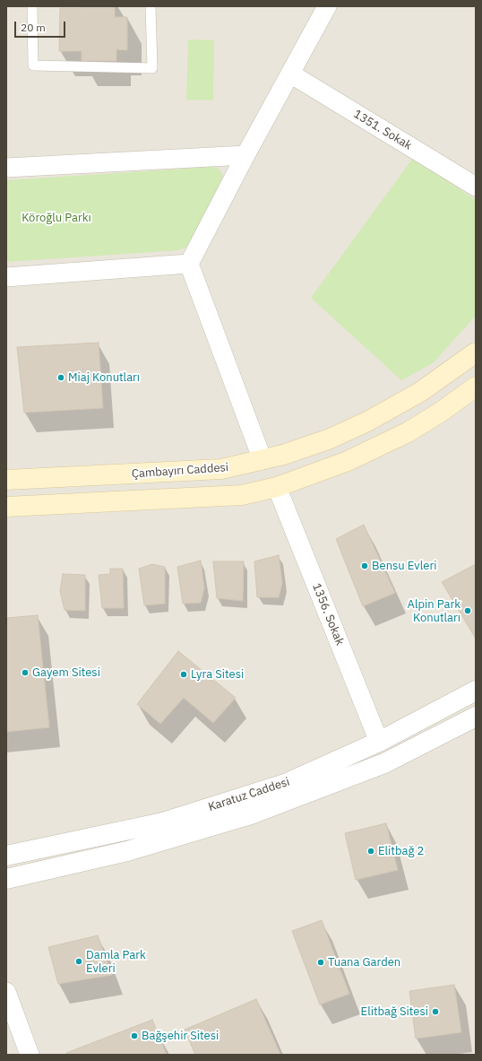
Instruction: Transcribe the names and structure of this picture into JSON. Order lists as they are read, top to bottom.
{
  "streets": {
    "main road": ["Çambayırı Caddesi"],
    "street": ["1351. Sokak", "1356. Sokak", "Karatuz Caddesi"]
  },
  "crossings": [
    ["1356. Sokak", "Karatuz Caddesi"]
  ],
  "parks": ["Köroğlu Parkı"],
  "places": [
    "Miaj Konutları",
    "Bensu Evleri",
    "Alpin Park Konutları",
    "Gayem Sitesi",
    "Lyra Sitesi",
    "Elitbağ 2",
    "Damla Park Evleri",
    "Tuana Garden",
    "Elitbağ Sitesi",
    "Bağşehir Sitesi"
  ],
  "scale_bar": "20 m"
}
